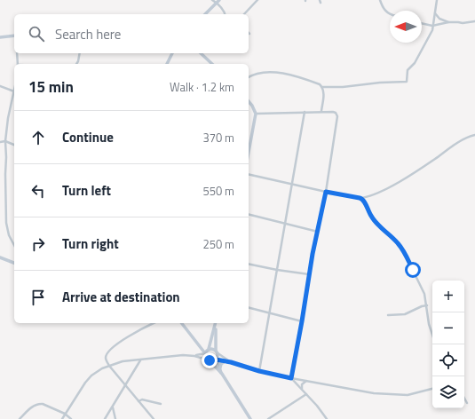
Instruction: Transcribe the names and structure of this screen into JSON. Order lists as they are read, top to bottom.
{
  "north": "left",
  "page": {
    "search": "Search here",
    "heading": ["15 min", "Walk · 1.2 km"],
    "list": [
      ["Continue", "370 m"],
      ["Turn left", "550 m"],
      ["Turn right", "250 m"],
      "Arrive at destination"
    ],
    "map_buttons": ["+", "−"]
  }
}
